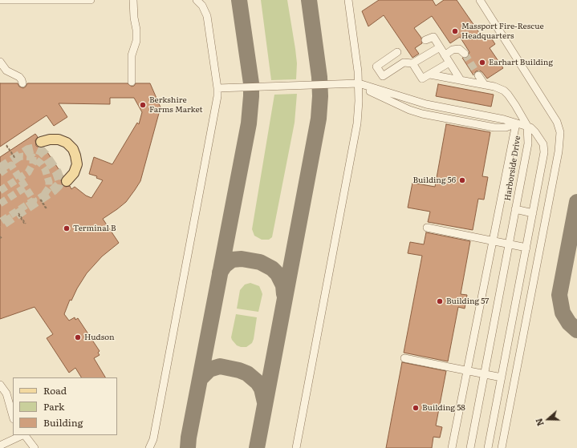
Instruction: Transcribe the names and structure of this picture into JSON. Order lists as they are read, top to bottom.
{
  "streets": {
    "street": ["Harborside Drive"]
  },
  "places": [
    "Massport Fire-Rescue Headquarters",
    "Earhart Building",
    "Berkshire Farms Market",
    "Building 56",
    "Terminal B",
    "Building 57",
    "Hudson",
    "Building 58"
  ],
  "legend": ["Road", "Park", "Building"],
  "north": "left"
}
